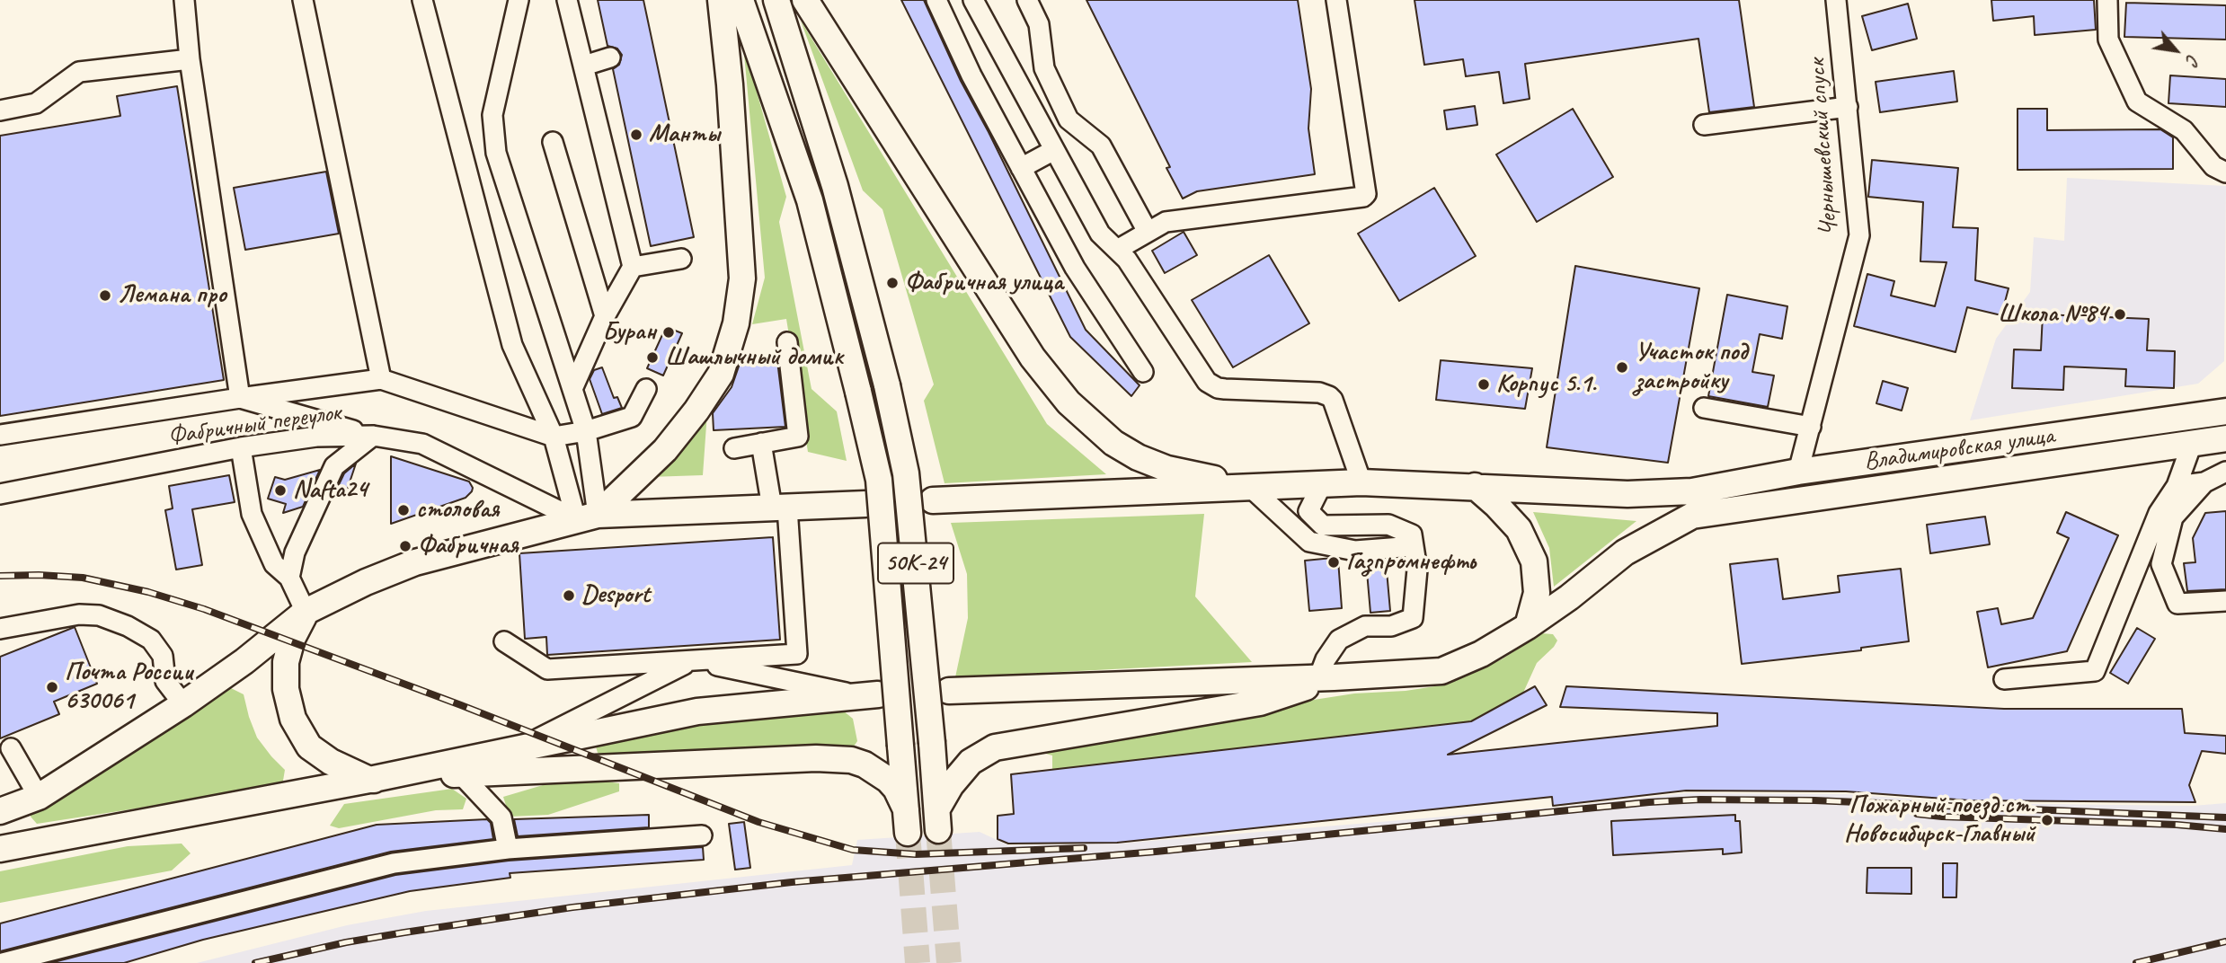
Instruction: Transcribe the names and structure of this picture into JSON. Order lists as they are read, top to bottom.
{
  "streets": {
    "main road": ["Владимировская улица", "50К-24"],
    "street": ["Чернышевский спуск", "Фабричный переулок"]
  },
  "crossings": [
    ["Чернышевский спуск", "Владимировская улица"]
  ],
  "places": [
    "Манты",
    "Фабричная улица",
    "Лемана про",
    "Школа №84",
    "Буран",
    "Шашлычный домик",
    "Участок под застройку",
    "Корпус 5.1.",
    "Nafta24",
    "столовая",
    "Фабричная",
    "Газпромнефть",
    "Desport",
    "Почта России 630061",
    "Пожарный поезд ст. Новосибирск-Главный"
  ],
  "north": "bottom right"
}
